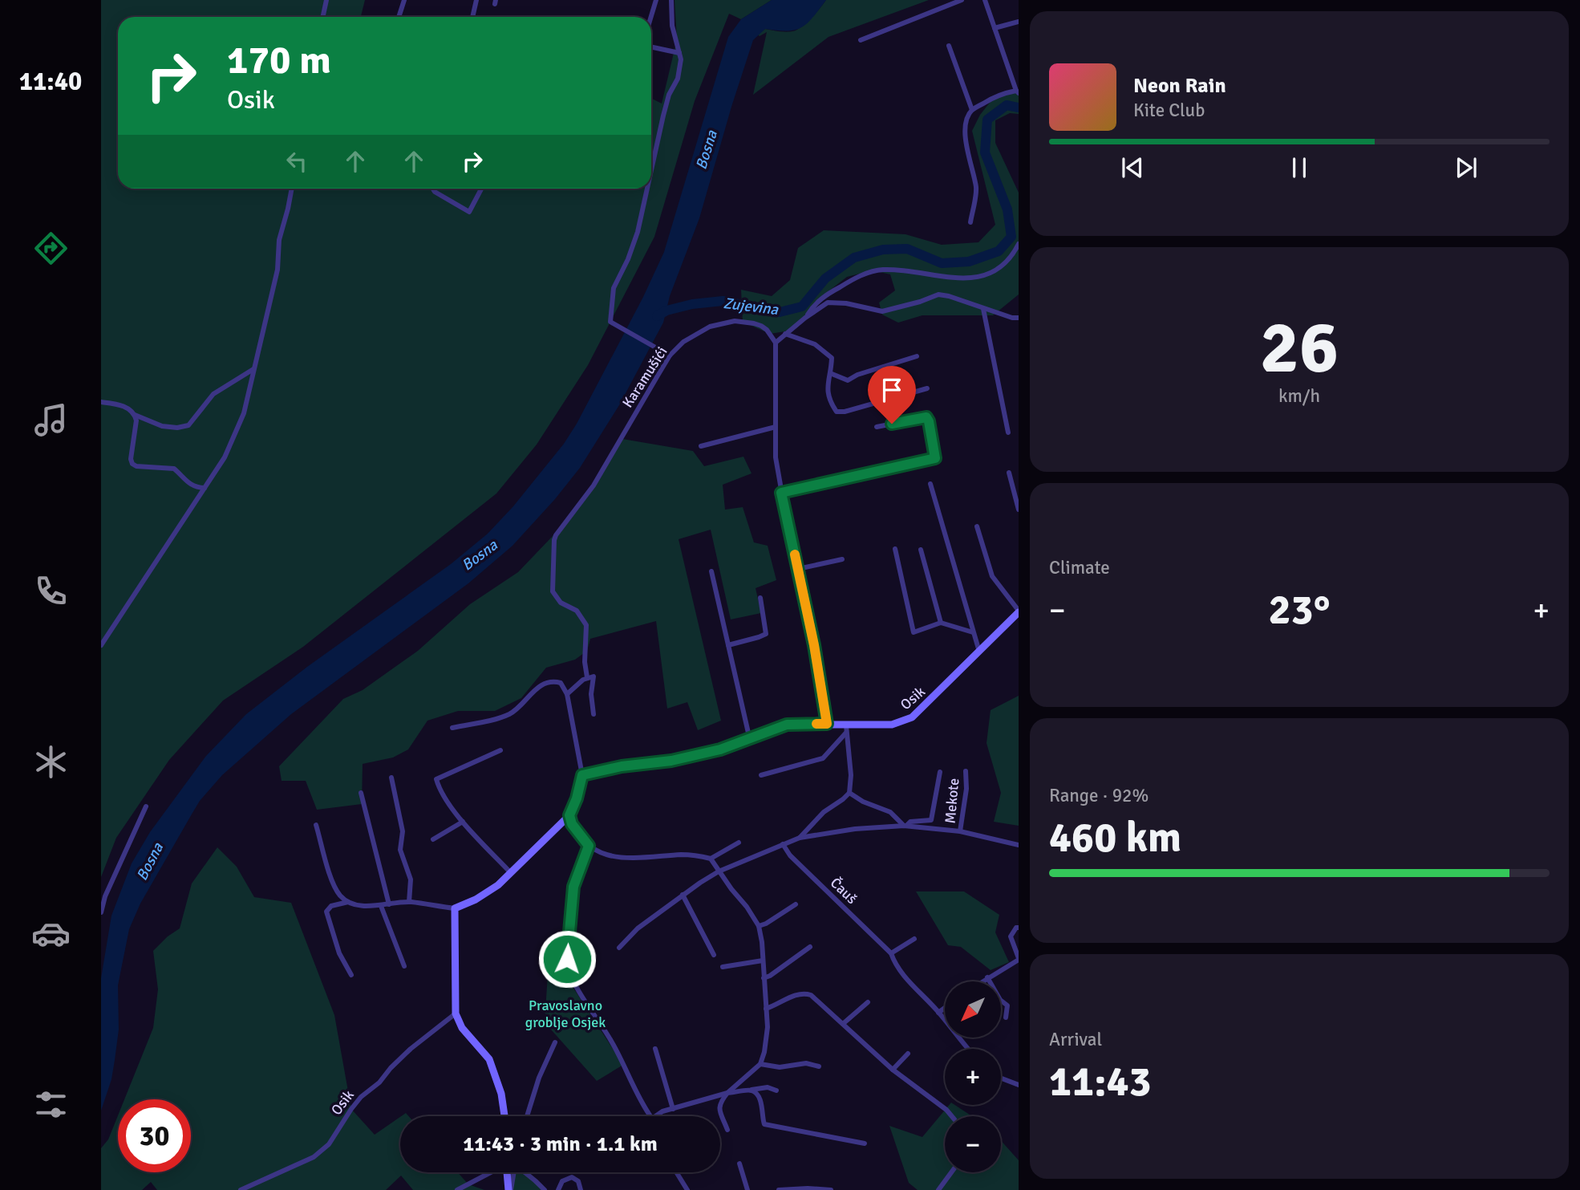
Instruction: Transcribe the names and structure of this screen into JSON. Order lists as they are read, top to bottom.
{
  "streets": {
    "main road": ["Osik"],
    "street": ["Karamušići", "Mekote", "Čauš"]
  },
  "water": ["Bosna", "Zujevina"],
  "parks": ["Pravoslavno groblje Osjek"],
  "north": "bottom left",
  "page": {
    "tabs": "11:40",
    "turn": ["170 m", "Osik"],
    "song": ["Neon Rain", "Kite Club"],
    "tile": [
      ["26", "km/h"],
      "Climate",
      ["Range · 92%", "460 km"],
      ["Arrival", "11:43"]
    ],
    "heat": ["−", "23°", "+"],
    "map_buttons": ["+", "−"],
    "limit": "30",
    "trip": "11:43 · 3 min · 1.1 km"
  }
}
